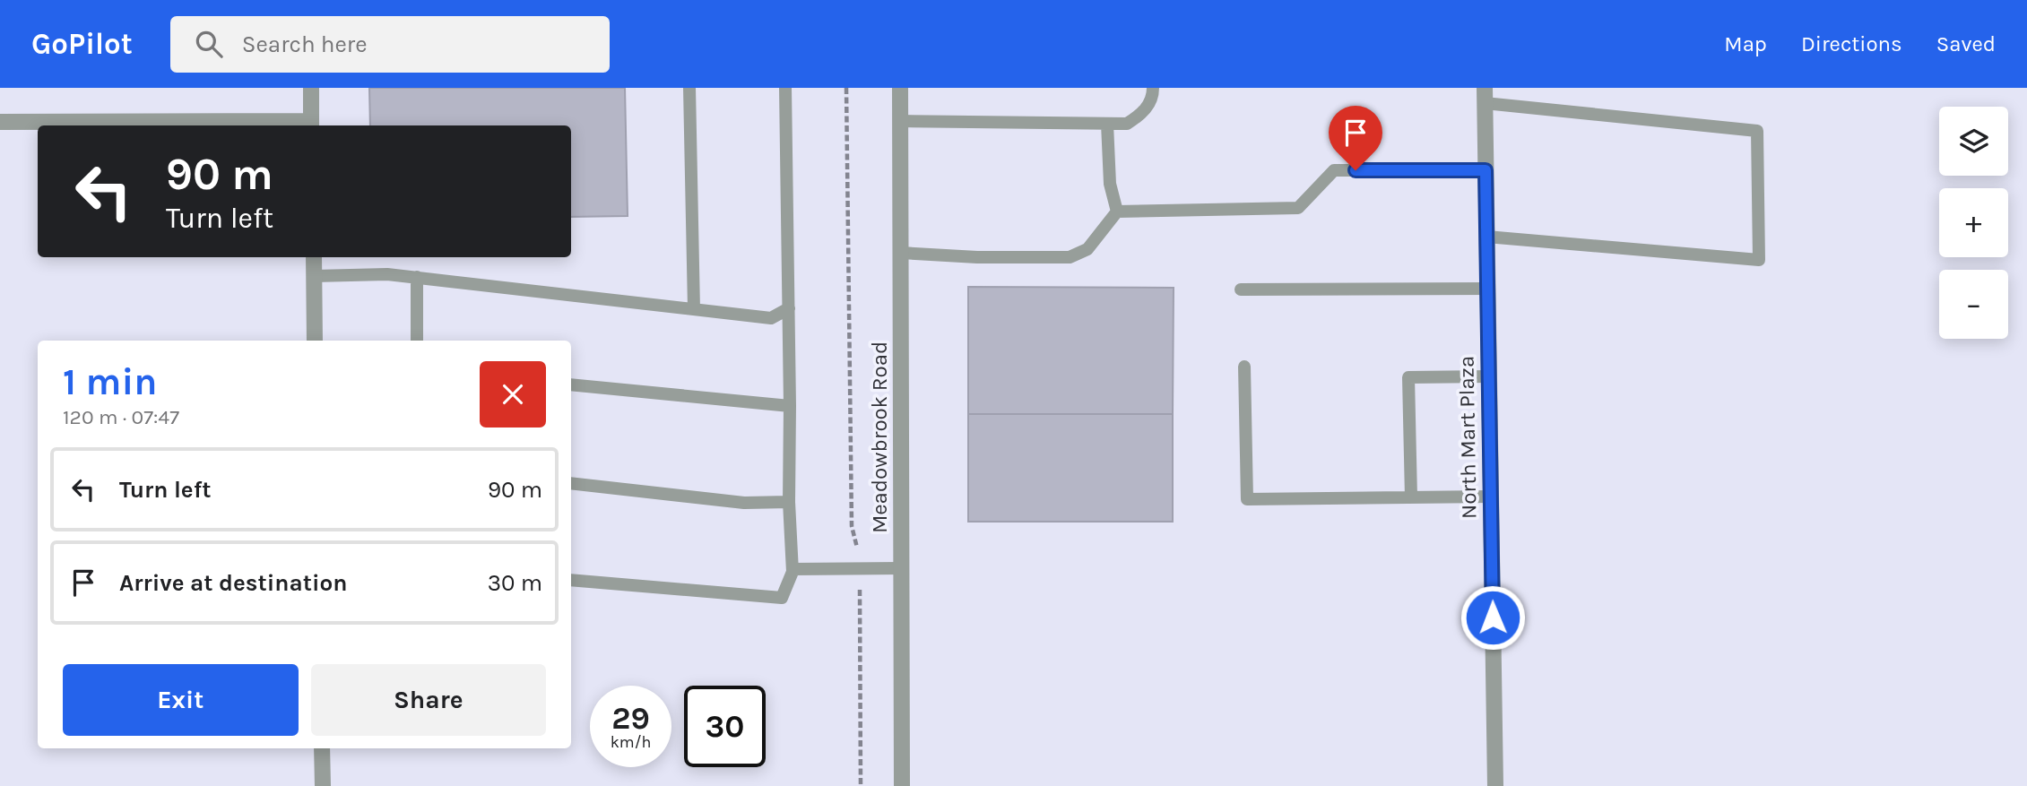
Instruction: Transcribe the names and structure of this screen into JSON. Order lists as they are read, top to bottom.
{
  "streets": {
    "street": ["Meadowbrook Road", "North Mart Plaza"]
  },
  "page": {
    "header": "GoPilot",
    "search": "Search here",
    "nav": ["Map", "Directions", "Saved"],
    "map_buttons": ["+", "−"],
    "turn": ["90 m", "Turn left"],
    "heading": ["1 min", "120 m · 07:47"],
    "list": [
      {
        "name": "Turn left",
        "value": "90 m"
      },
      {
        "name": "Arrive at destination",
        "value": "30 m"
      }
    ],
    "buttons": ["Exit", "Share"],
    "speed": "29 km/h",
    "limit": "30"
  }
}
